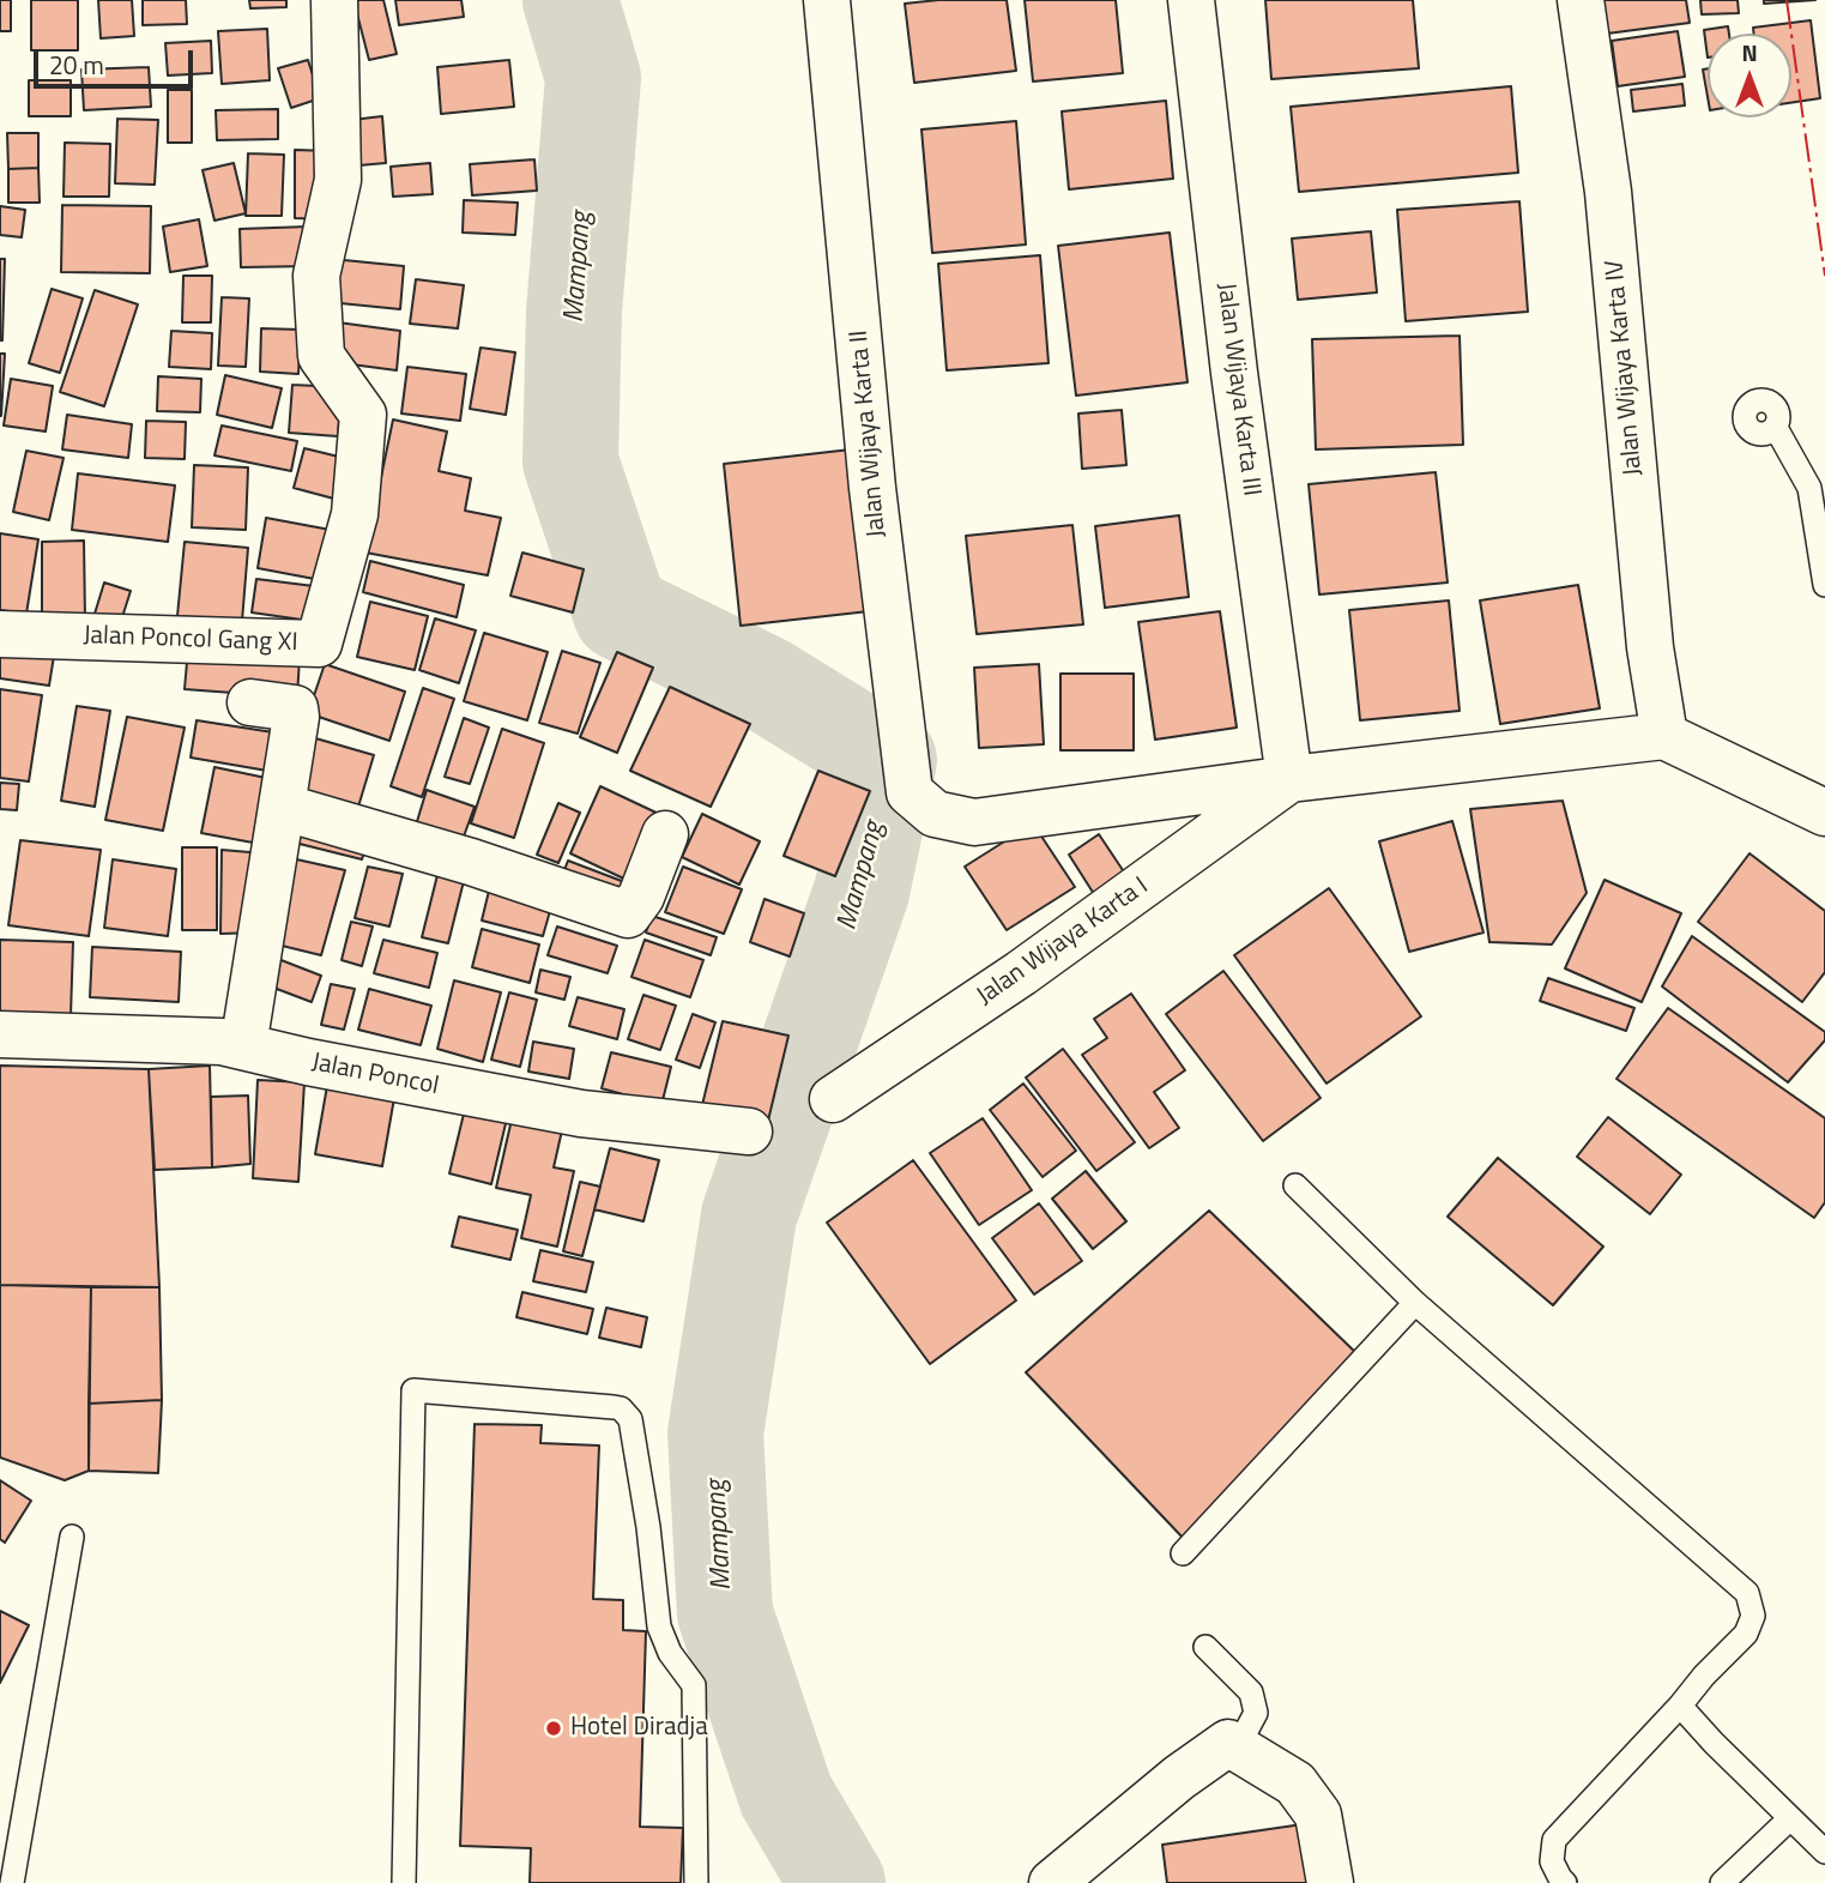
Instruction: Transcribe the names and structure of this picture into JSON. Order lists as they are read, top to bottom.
{
  "streets": {
    "street": [
      "Jalan Wijaya Karta IV",
      "Jalan Wijaya Karta III",
      "Jalan Wijaya Karta II",
      "Jalan Poncol Gang XI",
      "Jalan Wijaya Karta I",
      "Jalan Poncol"
    ]
  },
  "crossings": [
    ["Jalan Wijaya Karta IV", "Jalan Wijaya Karta I"],
    ["Jalan Wijaya Karta III", "Jalan Wijaya Karta I"],
    ["Jalan Wijaya Karta II", "Jalan Wijaya Karta I"]
  ],
  "water": ["Mampang"],
  "places": ["Hotel Diradja"],
  "scale_bar": "20 m",
  "north": "top"
}
